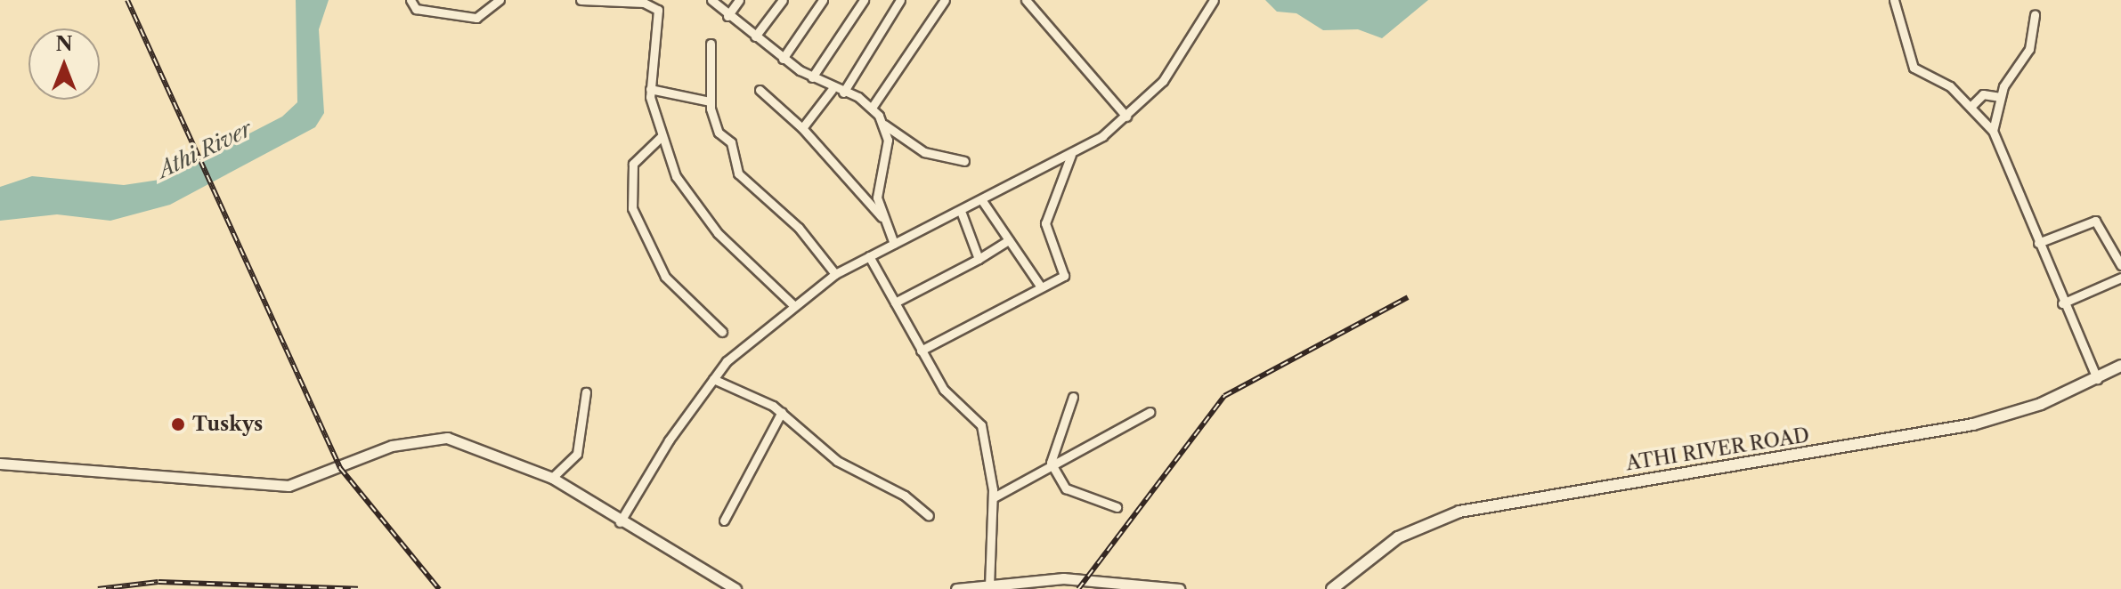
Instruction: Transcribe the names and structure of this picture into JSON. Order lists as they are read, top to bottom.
{
  "streets": {
    "main road": ["ATHI RIVER ROAD"]
  },
  "water": ["Athi River"],
  "places": ["Tuskys"],
  "north": "top"
}
